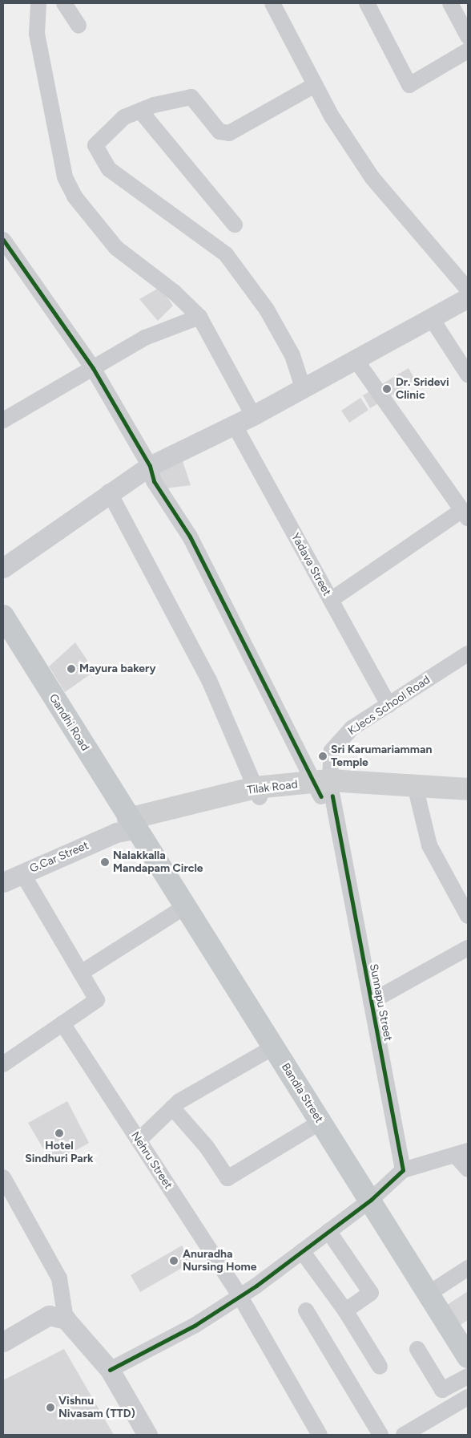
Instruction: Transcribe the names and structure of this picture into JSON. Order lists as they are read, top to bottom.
{
  "streets": {
    "main road": ["Gandhi Road", "Tilak Road", "Bandla Street"],
    "street": [
      "Yadava Street",
      "KJecs School Road",
      "G.Car Street",
      "Sunnapu Street",
      "Nehru Street"
    ]
  },
  "crossings": [
    ["Yadava Street", "KJecs School Road"],
    ["KJecs School Road", "Tilak Road"],
    ["KJecs School Road", "Sunnapu Street"],
    ["Gandhi Road", "Tilak Road"],
    ["Gandhi Road", "G.Car Street"],
    ["Gandhi Road", "Bandla Street"],
    ["Tilak Road", "G.Car Street"],
    ["Tilak Road", "Sunnapu Street"],
    ["Tilak Road", "Bandla Street"],
    ["G.Car Street", "Bandla Street"]
  ],
  "places": [
    "Dr. Sridevi Clinic",
    "Mayura bakery",
    "Sri Karumariamman Temple",
    "Nalakkalla Mandapam Circle",
    "Hotel Sindhuri Park",
    "Anuradha Nursing Home",
    "Vishnu Nivasam (TTD)"
  ]
}
